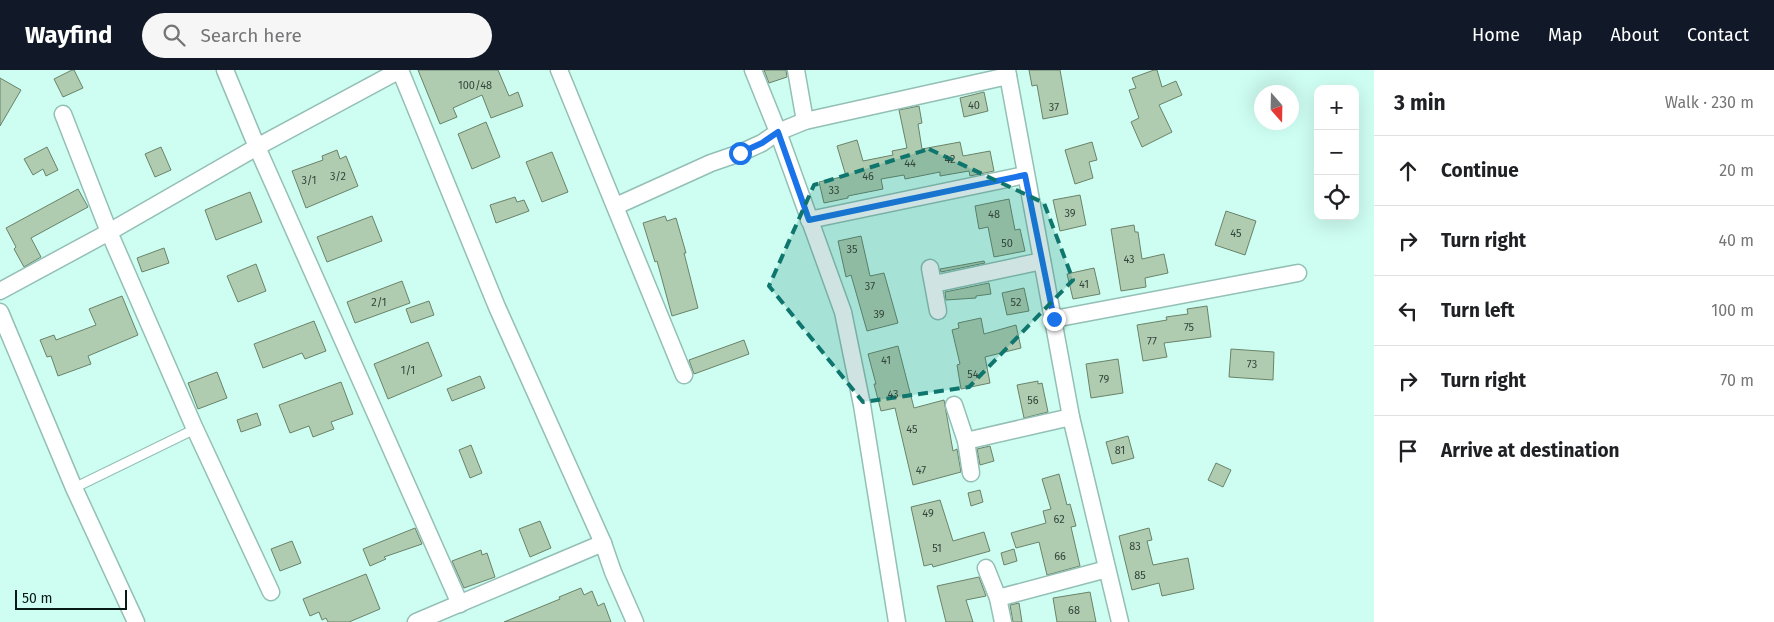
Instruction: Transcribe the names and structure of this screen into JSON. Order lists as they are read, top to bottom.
{
  "house_numbers": [
    "100/48",
    "40",
    "37",
    "42",
    "44",
    "3/2",
    "46",
    "3/1",
    "33",
    "39",
    "48",
    "45",
    "50",
    "35",
    "43",
    "41",
    "37",
    "2/1",
    "52",
    "39",
    "75",
    "77",
    "41",
    "73",
    "1/1",
    "54",
    "79",
    "43",
    "56",
    "45",
    "81",
    "47",
    "49",
    "62",
    "83",
    "51",
    "66",
    "85",
    "68"
  ],
  "scale_bar": "50 m",
  "north": "bottom",
  "page": {
    "header": "Wayfind",
    "search": "Search here",
    "nav": [
      "Home",
      "Map",
      "About",
      "Contact"
    ],
    "heading": ["3 min", "Walk · 230 m"],
    "map_buttons": ["+", "−"],
    "list": [
      ["Continue", "20 m"],
      ["Turn right", "40 m"],
      ["Turn left", "100 m"],
      ["Turn right", "70 m"],
      "Arrive at destination"
    ],
    "scale": "50 m"
  }
}
